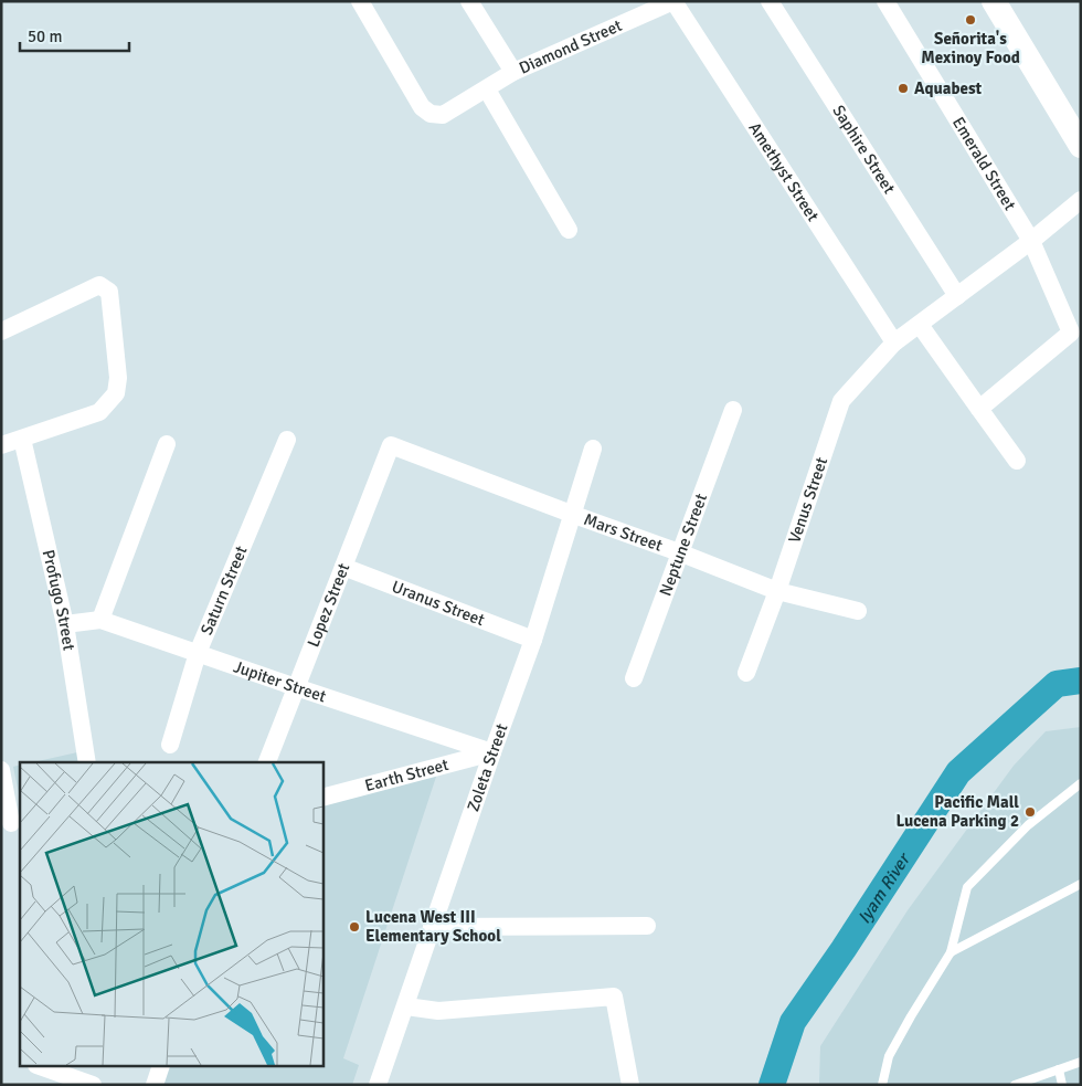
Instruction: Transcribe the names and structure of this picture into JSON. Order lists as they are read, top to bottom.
{
  "streets": {
    "street": [
      "Diamond Street",
      "Saphire Street",
      "Emerald Street",
      "Amethyst Street",
      "Venus Street",
      "Mars Street",
      "Neptune Street",
      "Saturn Street",
      "Profugo Street",
      "Uranus Street",
      "Lopez Street",
      "Jupiter Street",
      "Zoleta Street",
      "Earth Street"
    ]
  },
  "crossings": [
    ["Diamond Street", "Amethyst Street"],
    ["Saphire Street", "Venus Street"],
    ["Emerald Street", "Venus Street"],
    ["Amethyst Street", "Venus Street"],
    ["Venus Street", "Mars Street"],
    ["Mars Street", "Neptune Street"],
    ["Mars Street", "Lopez Street"],
    ["Mars Street", "Zoleta Street"],
    ["Saturn Street", "Jupiter Street"],
    ["Profugo Street", "Jupiter Street"],
    ["Uranus Street", "Lopez Street"],
    ["Uranus Street", "Zoleta Street"],
    ["Lopez Street", "Jupiter Street"],
    ["Jupiter Street", "Zoleta Street"],
    ["Jupiter Street", "Earth Street"],
    ["Zoleta Street", "Earth Street"]
  ],
  "water": ["Iyam River"],
  "places": [
    "Señorita's Mexinoy Food",
    "Aquabest",
    "Pacific Mall Lucena Parking 2",
    "Lucena West III Elementary School"
  ],
  "scale_bar": "50 m"
}
